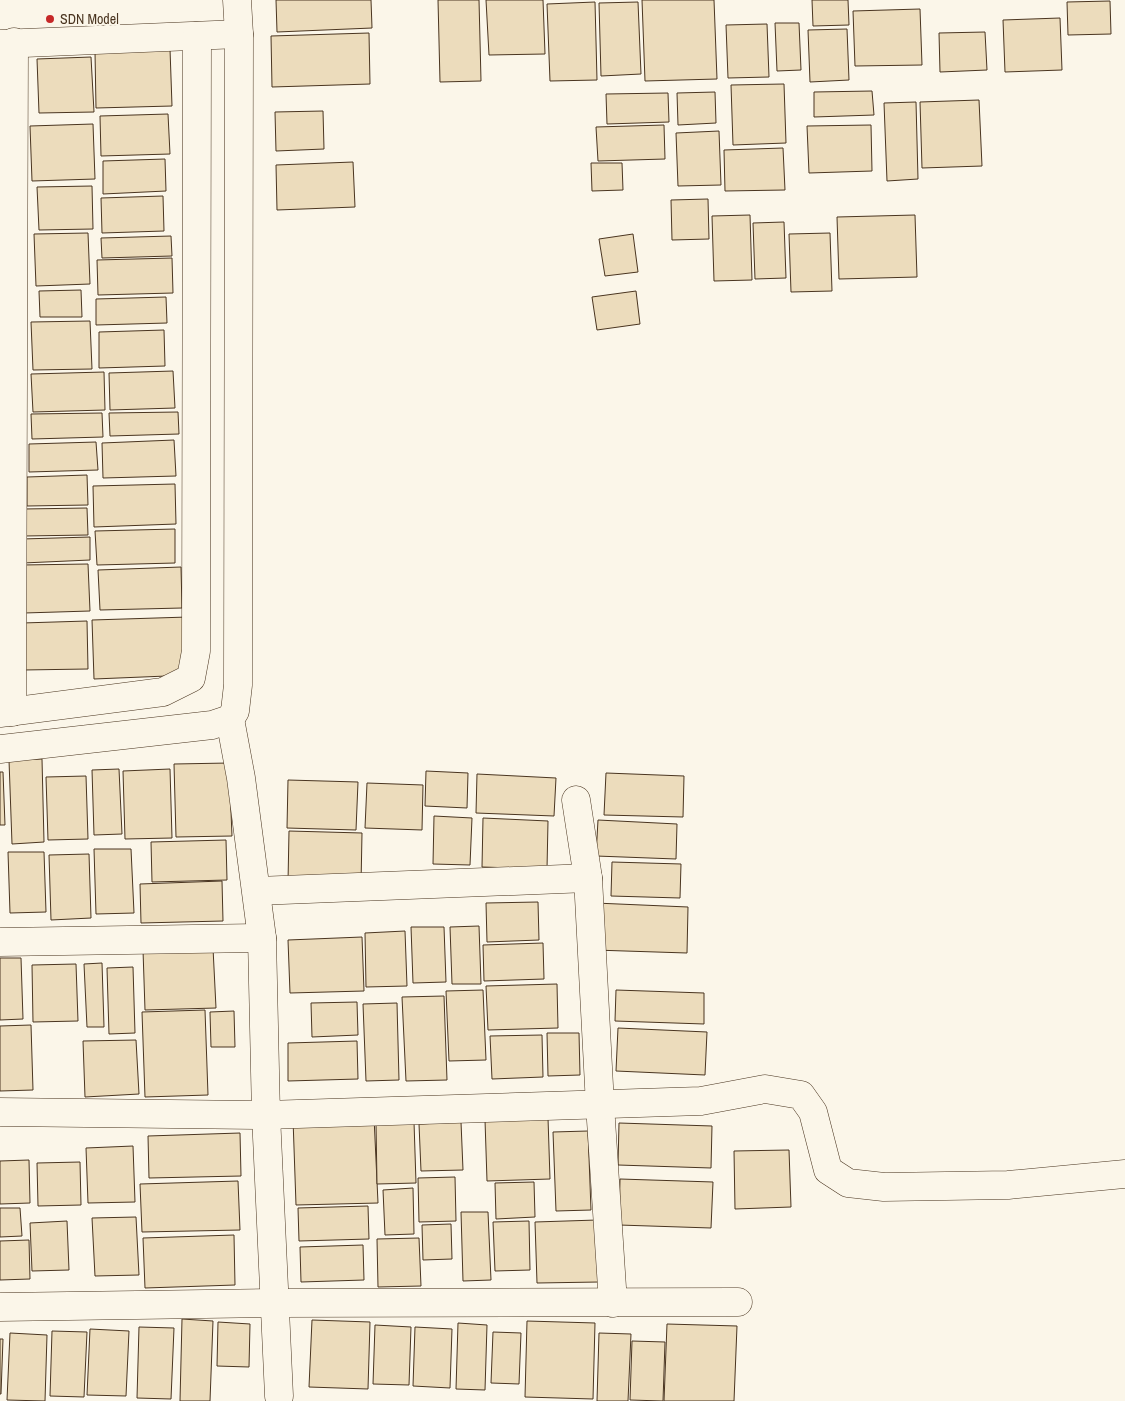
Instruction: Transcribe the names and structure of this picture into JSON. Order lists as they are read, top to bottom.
{
  "places": ["SDN Model"]
}
